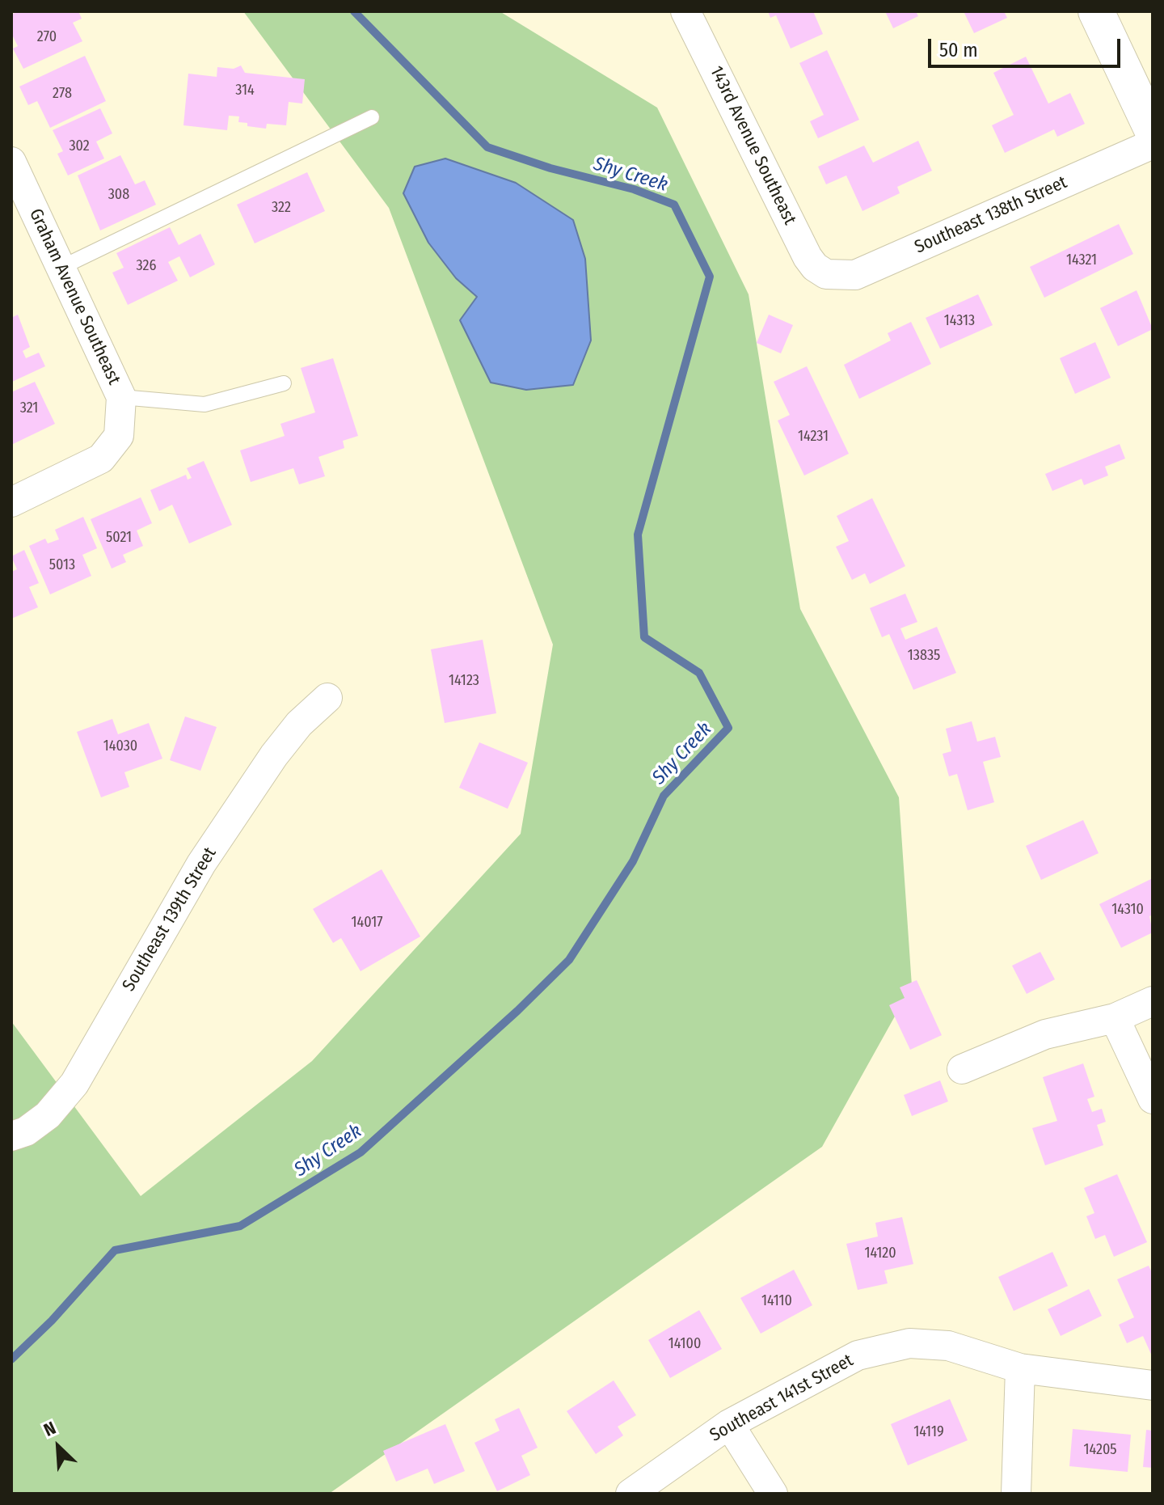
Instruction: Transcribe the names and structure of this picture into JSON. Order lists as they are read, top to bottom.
{
  "streets": {
    "street": [
      "143rd Avenue Southeast",
      "Southeast 138th Street",
      "Graham Avenue Southeast",
      "Southeast 139th Street",
      "Southeast 141st Street"
    ]
  },
  "crossings": [
    ["143rd Avenue Southeast", "Southeast 138th Street"]
  ],
  "water": ["Shy Creek"],
  "house_numbers": [
    "270",
    "314",
    "278",
    "302",
    "308",
    "322",
    "14321",
    "326",
    "14313",
    "321",
    "14231",
    "5021",
    "5013",
    "13835",
    "14123",
    "14030",
    "14310",
    "14017",
    "14120",
    "14110",
    "14100",
    "14119",
    "14205"
  ],
  "scale_bar": "50 m",
  "north": "top left"
}
